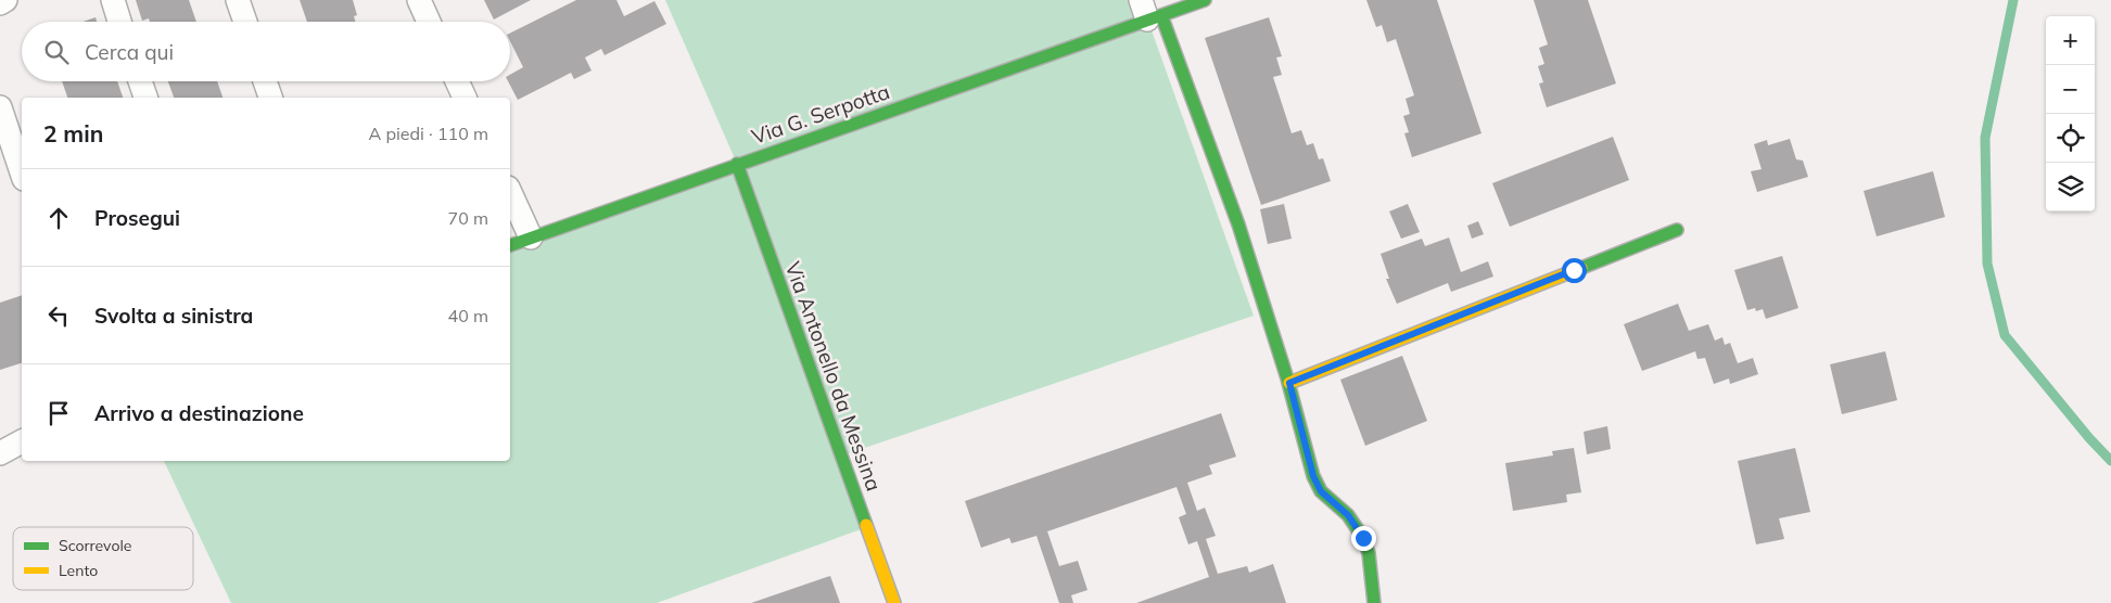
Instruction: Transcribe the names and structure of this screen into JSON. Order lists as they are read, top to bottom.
{
  "streets": {
    "street": ["Via G. Serpotta", "Via Antonello da Messina"]
  },
  "crossings": [
    ["Via G. Serpotta", "Via Antonello da Messina"]
  ],
  "legend": ["Scorrevole", "Lento"],
  "page": {
    "map_buttons": ["+", "−"],
    "search": "Cerca qui",
    "heading": ["2 min", "A piedi · 110 m"],
    "list": [
      ["Prosegui", "70 m"],
      ["Svolta a sinistra", "40 m"],
      "Arrivo a destinazione"
    ]
  }
}
